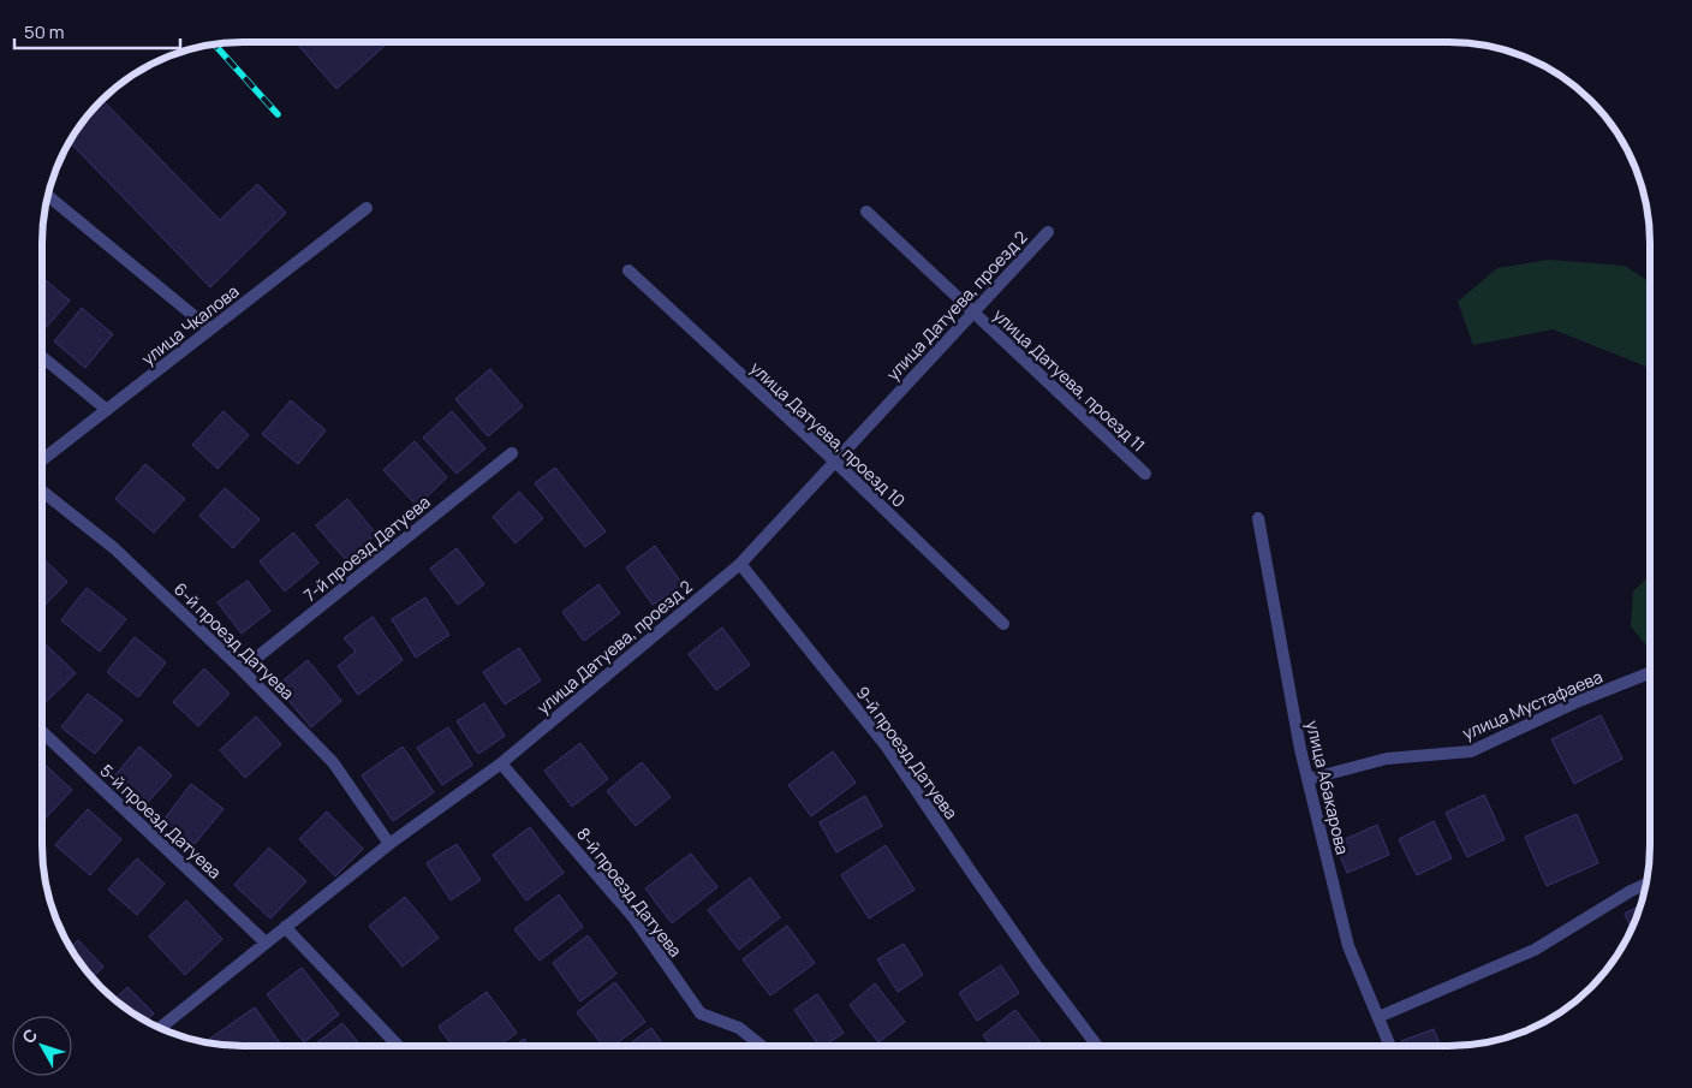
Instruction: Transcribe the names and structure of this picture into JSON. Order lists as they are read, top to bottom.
{
  "streets": {
    "street": [
      "улица Датуева, проезд 2",
      "улица Чкалова",
      "улица Датуева, проезд 11",
      "улица Датуева, проезд 10",
      "7-й проезд Датуева",
      "6-й проезд Датуева",
      "улица Мустафаева",
      "9-й проезд Датуева",
      "улица Абакарова",
      "5-й проезд Датуева",
      "8-й проезд Датуева"
    ]
  },
  "crossings": [
    ["улица Датуева, проезд 2", "улица Датуева, проезд 11"],
    ["улица Датуева, проезд 2", "улица Датуева, проезд 10"],
    ["улица Датуева, проезд 2", "6-й проезд Датуева"],
    ["улица Датуева, проезд 2", "9-й проезд Датуева"],
    ["улица Датуева, проезд 2", "5-й проезд Датуева"],
    ["улица Датуева, проезд 2", "8-й проезд Датуева"],
    ["7-й проезд Датуева", "6-й проезд Датуева"],
    ["улица Мустафаева", "улица Абакарова"]
  ],
  "scale_bar": "50 m",
  "north": "top left"
}
